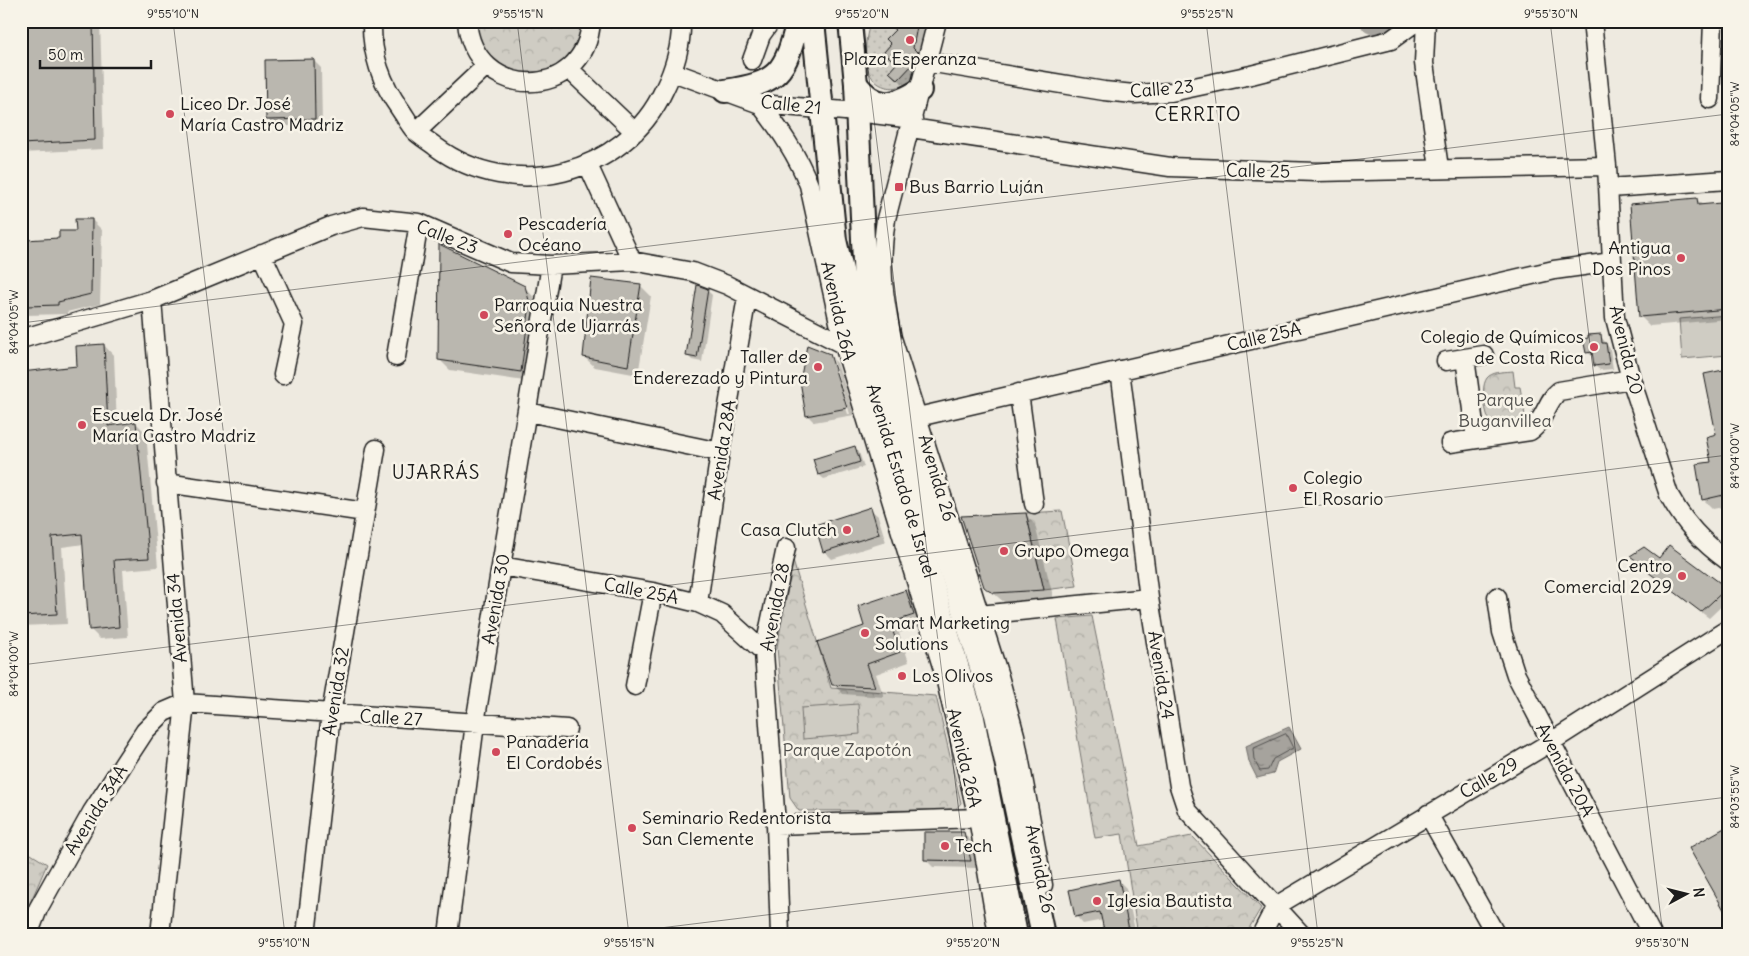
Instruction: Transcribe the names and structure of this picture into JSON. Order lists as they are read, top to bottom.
{
  "streets": {
    "main road": ["Avenida Estado de Israel"],
    "street": [
      "Calle 23",
      "Calle 21",
      "Calle 25",
      "Avenida 26A",
      "Calle 25A",
      "Avenida 20",
      "Avenida 28A",
      "Avenida 26",
      "Avenida 30",
      "Avenida 28",
      "Avenida 34",
      "Avenida 24",
      "Avenida 32",
      "Calle 27",
      "Avenida 20A",
      "Calle 29",
      "Avenida 34A"
    ]
  },
  "crossings": [
    ["Calle 23", "Avenida 26A"],
    ["Calle 23", "Avenida 28A"],
    ["Calle 23", "Avenida 26"],
    ["Calle 23", "Avenida 30"],
    ["Calle 23", "Avenida 34"],
    ["Calle 21", "Calle 25"],
    ["Calle 21", "Avenida 26A"],
    ["Calle 21", "Avenida 26"],
    ["Calle 21", "Avenida Estado de Israel"],
    ["Calle 25", "Avenida 20"],
    ["Calle 25", "Avenida 26"],
    ["Calle 25A", "Avenida 20"],
    ["Calle 25A", "Avenida 28A"],
    ["Calle 25A", "Avenida 26"],
    ["Calle 25A", "Avenida 30"],
    ["Calle 25A", "Avenida 28"],
    ["Calle 25A", "Avenida 24"],
    ["Avenida 30", "Calle 27"],
    ["Avenida 34", "Calle 27"],
    ["Avenida 34", "Avenida 34A"],
    ["Avenida 24", "Calle 29"],
    ["Avenida 32", "Calle 27"],
    ["Calle 27", "Avenida 34A"],
    ["Avenida 20A", "Calle 29"]
  ],
  "districts": ["CERRITO", "UJARRÁS"],
  "parks": ["Parque Buganvillea", "Parque Zapotón"],
  "places": {
    "other": [
      "Plaza Esperanza",
      "Liceo Dr. José María Castro Madriz",
      "Pescadería Océano",
      "Antigua Dos Pinos",
      "Parroquia Nuestra Señora de Ujarrás",
      "Colegio de Químicos de Costa Rica",
      "Taller de Enderezado y Pintura",
      "Escuela Dr. José María Castro Madriz",
      "Colegio El Rosario",
      "Casa Clutch",
      "Grupo Omega",
      "Centro Comercial 2029",
      "Smart Marketing Solutions",
      "Los Olivos",
      "Panadería El Cordobés",
      "Seminario Redentorista San Clemente",
      "Tech",
      "Iglesia Bautista"
    ],
    "transit": ["Bus Barrio Luján"]
  },
  "scale_bar": "50 m",
  "north": "right",
  "coordinates": [
    "9°55'10\"N",
    "9°55'15\"N",
    "9°55'20\"N",
    "9°55'25\"N",
    "9°55'30\"N",
    "84°04'05\"W",
    "84°04'00\"W",
    "84°03'55\"W"
  ]
}
